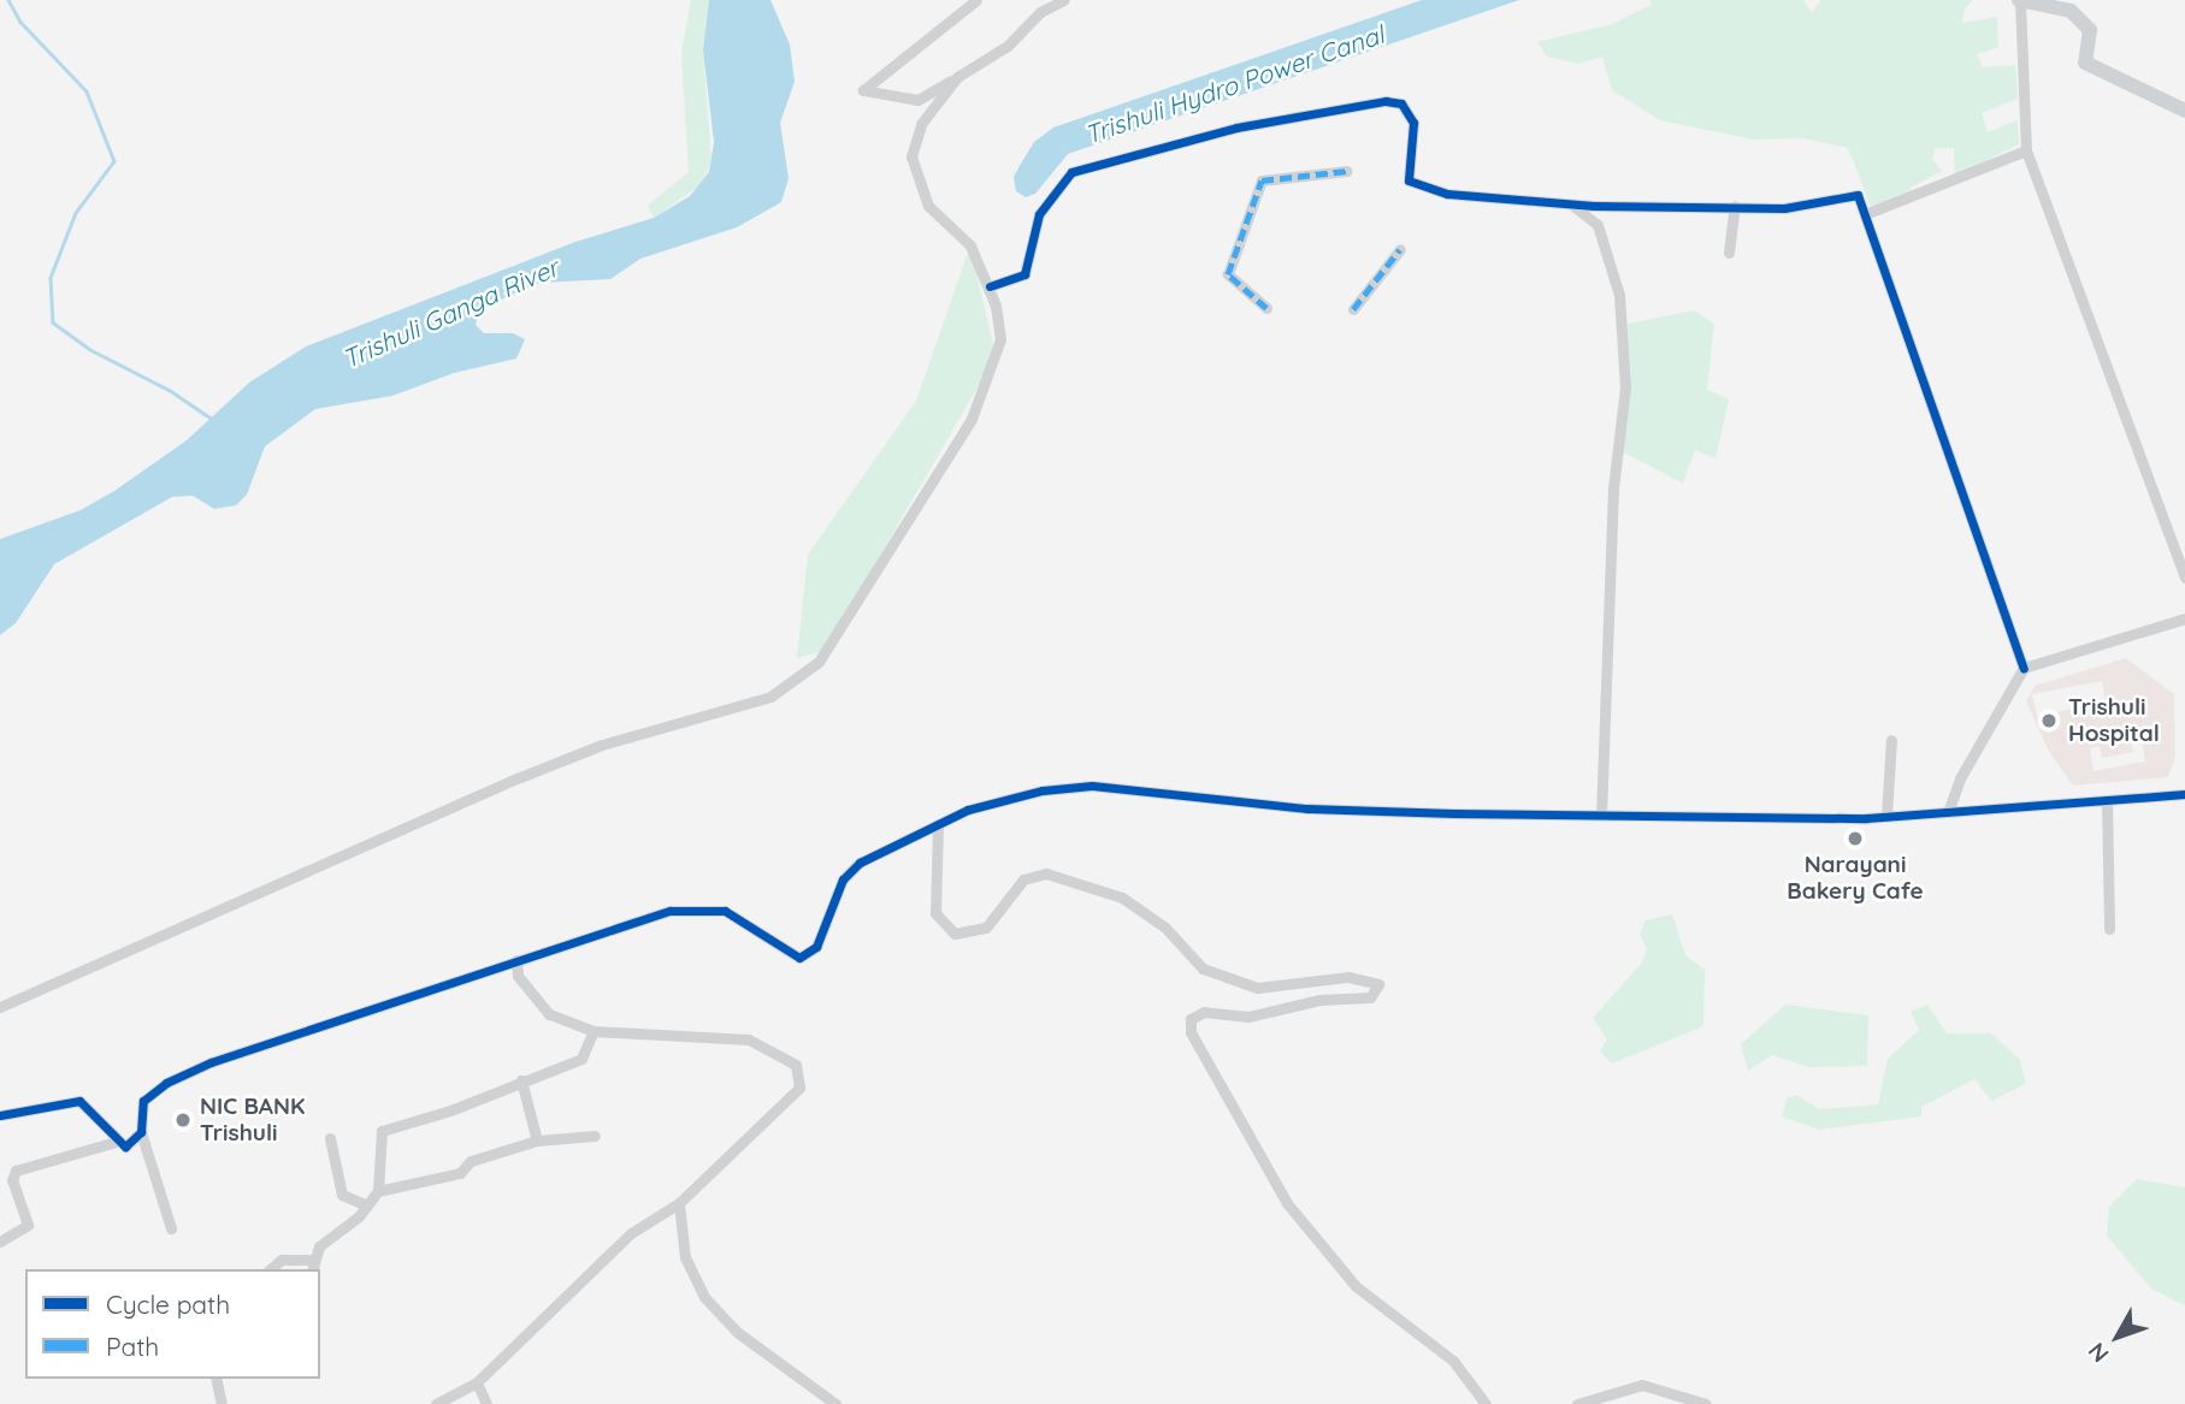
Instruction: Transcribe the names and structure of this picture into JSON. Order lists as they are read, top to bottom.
{
  "water": ["Trishuli Hydro Power Canal", "Trishuli Ganga River"],
  "places": ["Trishuli Hospital", "Narayani Bakery Cafe", "NIC BANK Trishuli"],
  "legend": ["Cycle path", "Path"],
  "north": "bottom left"
}
